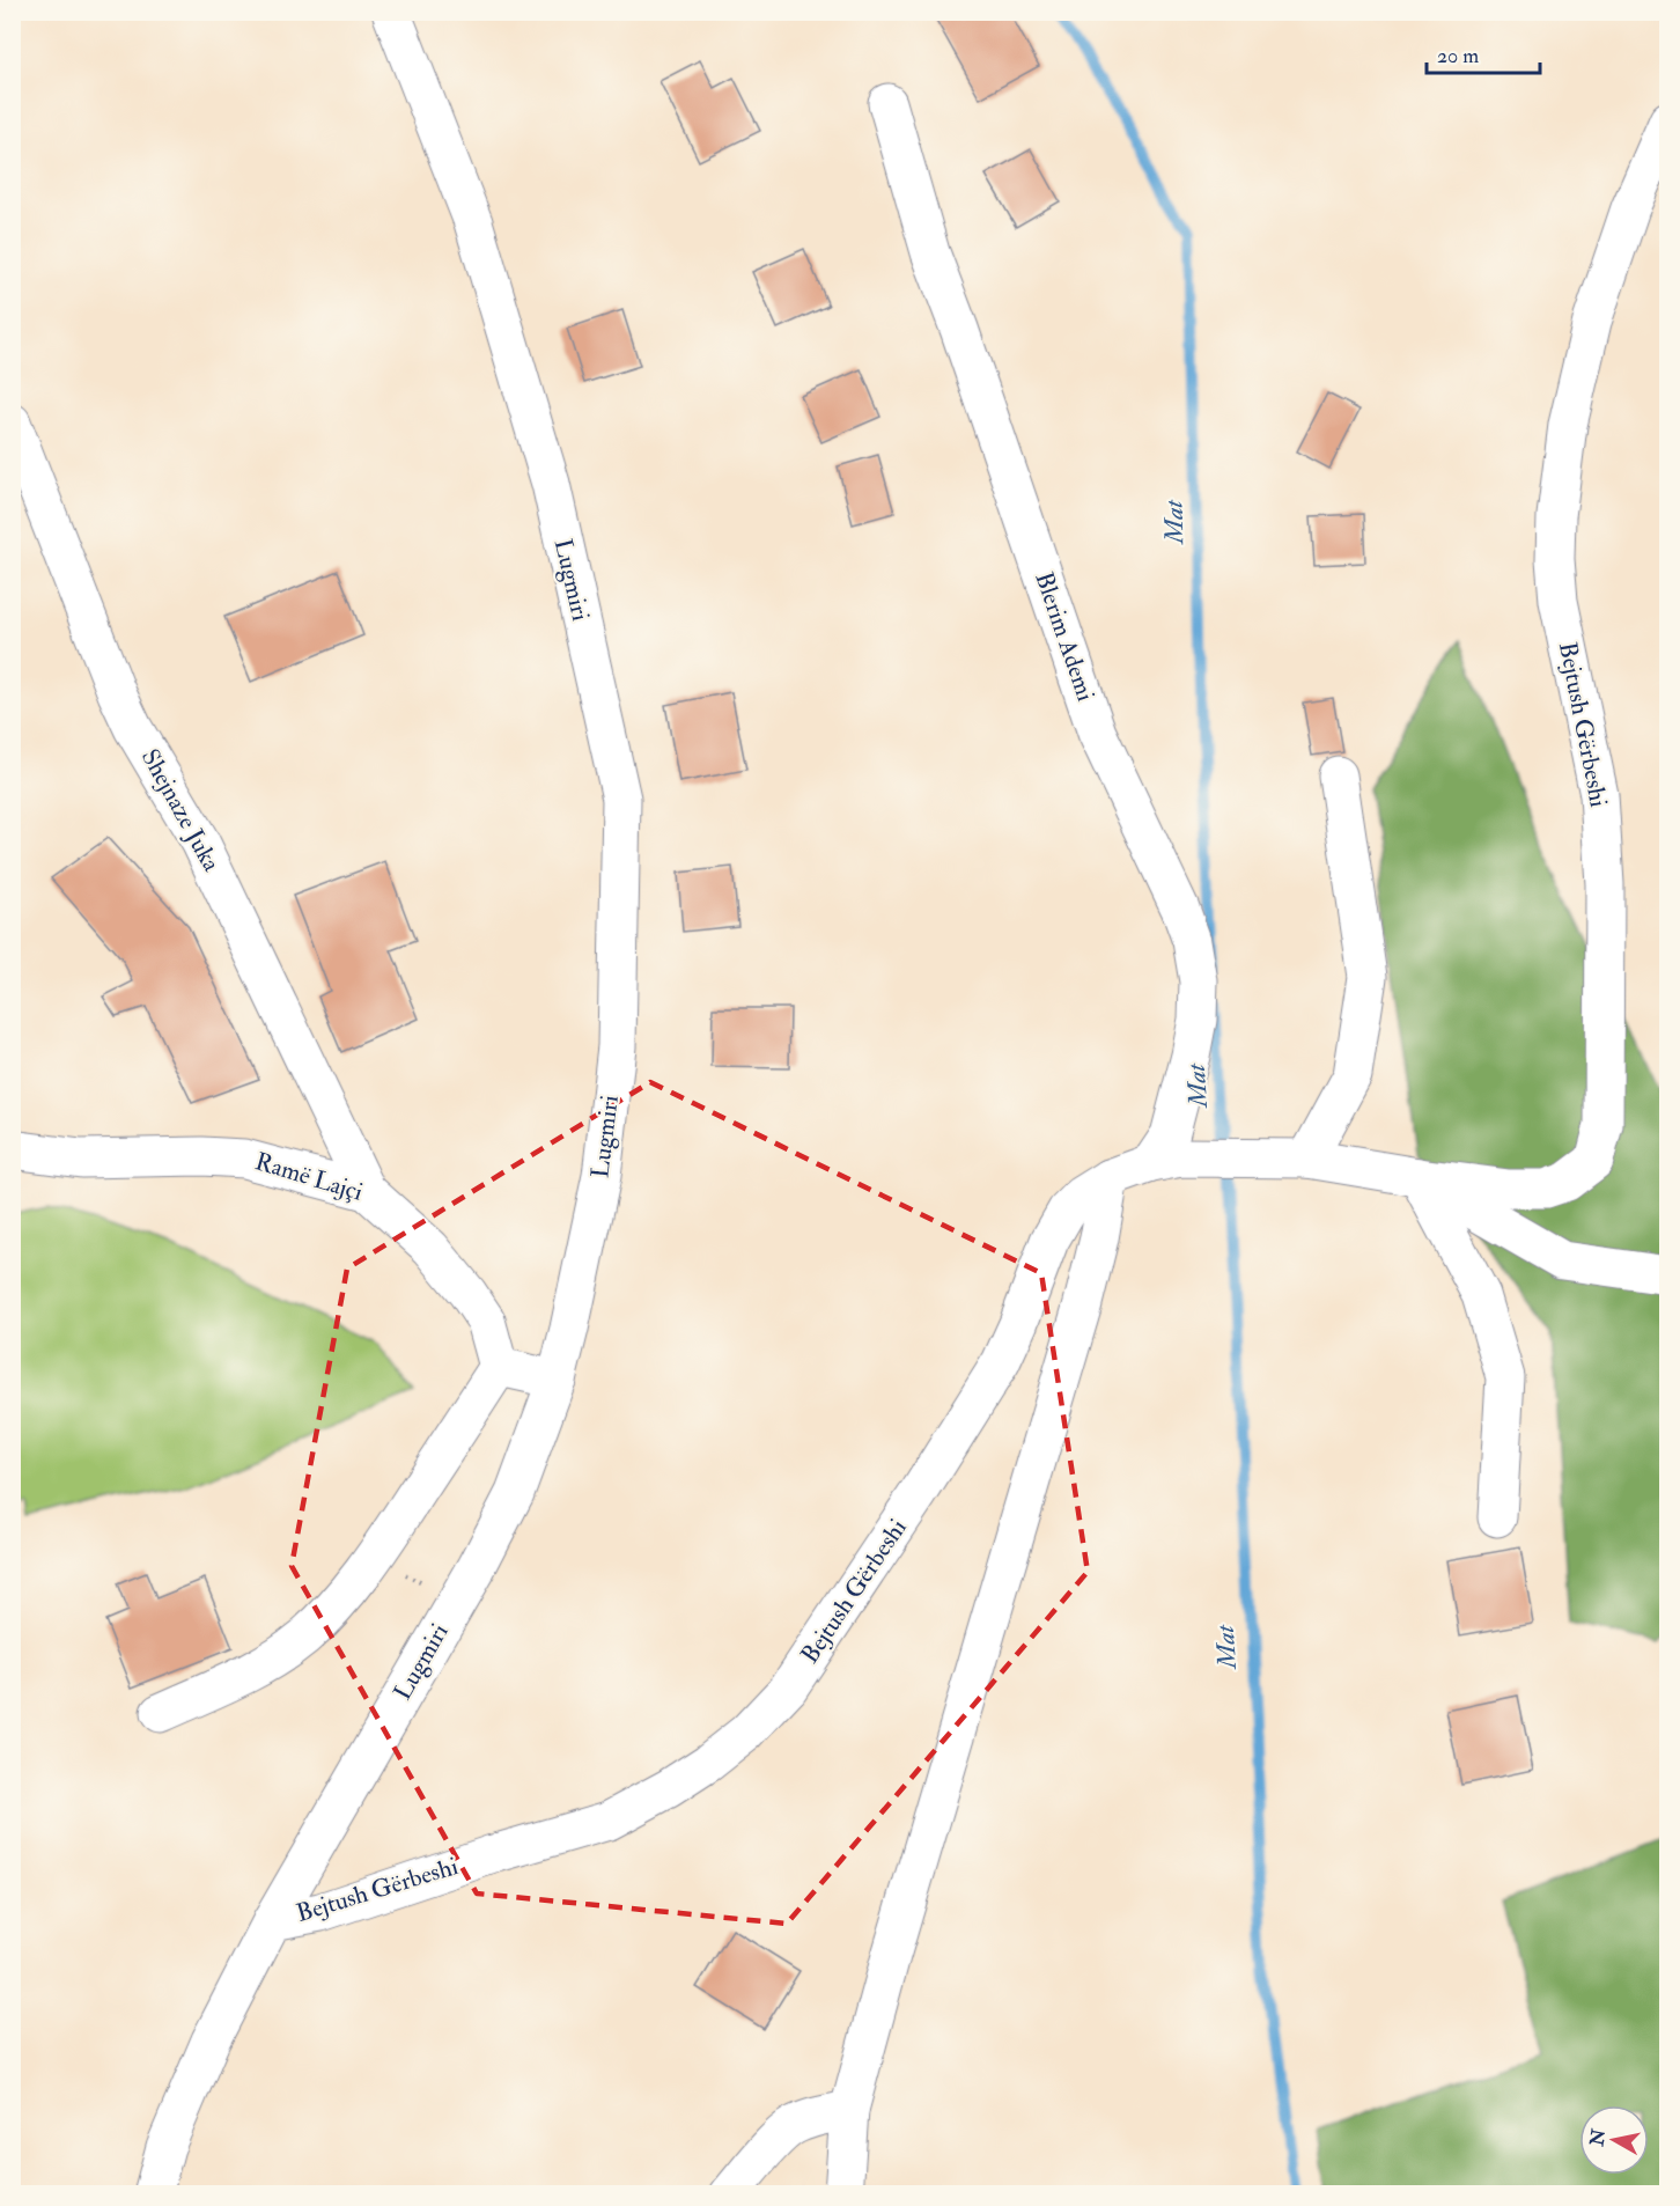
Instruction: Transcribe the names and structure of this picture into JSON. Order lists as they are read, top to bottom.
{
  "streets": {
    "street": [
      "Lugmiri",
      "Blerim Ademi",
      "Bejtush Gërbeshi",
      "Shejnaze Juka",
      "Ramë Lajçi"
    ]
  },
  "crossings": [
    ["Lugmiri", "Bejtush Gërbeshi"],
    ["Blerim Ademi", "Bejtush Gërbeshi"],
    ["Shejnaze Juka", "Ramë Lajçi"]
  ],
  "water": ["Mat"],
  "scale_bar": "20 m",
  "north": "left"
}
